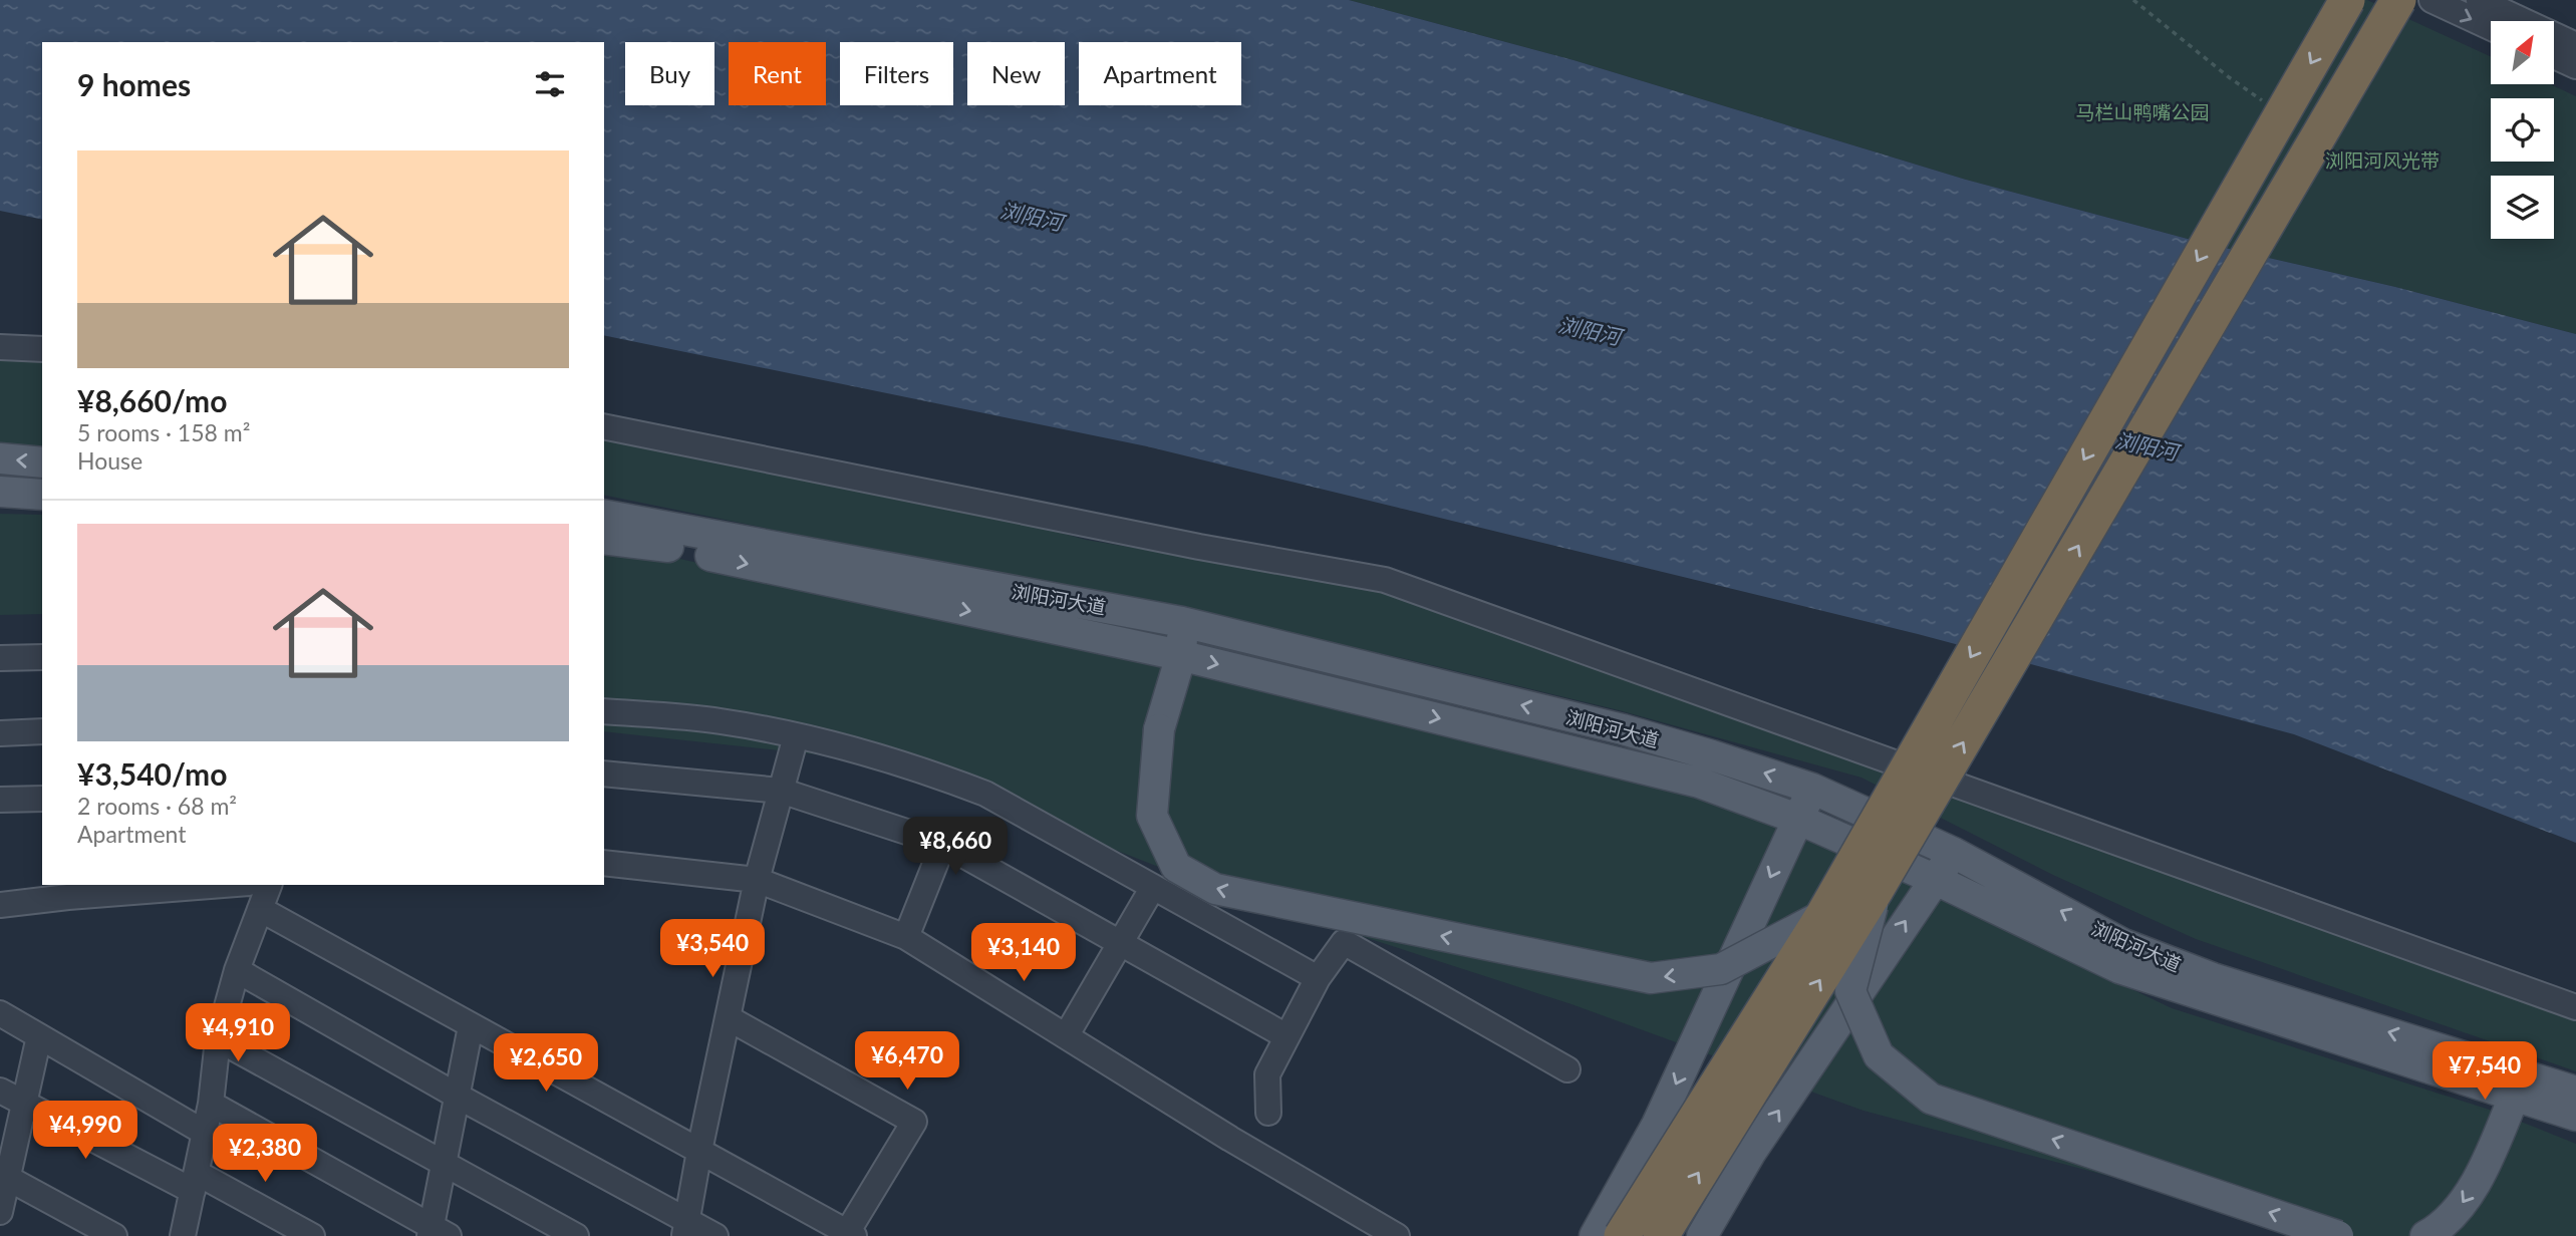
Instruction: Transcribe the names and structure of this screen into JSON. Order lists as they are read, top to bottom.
{
  "streets": {
    "main road": ["浏阳河大道"]
  },
  "water": ["浏阳河"],
  "parks": ["马栏山鸭嘴公园", "浏阳河风光带"],
  "north": "top right",
  "page": {
    "chip": [
      "Buy",
      "Rent",
      "Filters",
      "New",
      "Apartment"
    ],
    "heading": "9 homes",
    "list": [
      {
        "name": "¥8,660/mo",
        "note": "5 rooms · 158 m² · House"
      },
      {
        "name": "¥3,540/mo",
        "note": "2 rooms · 68 m² · Apartment"
      }
    ],
    "price": [
      "¥8,660",
      "¥3,540",
      "¥3,140",
      "¥4,910",
      "¥6,470",
      "¥2,650",
      "¥7,540",
      "¥4,990",
      "¥2,380"
    ]
  }
}
